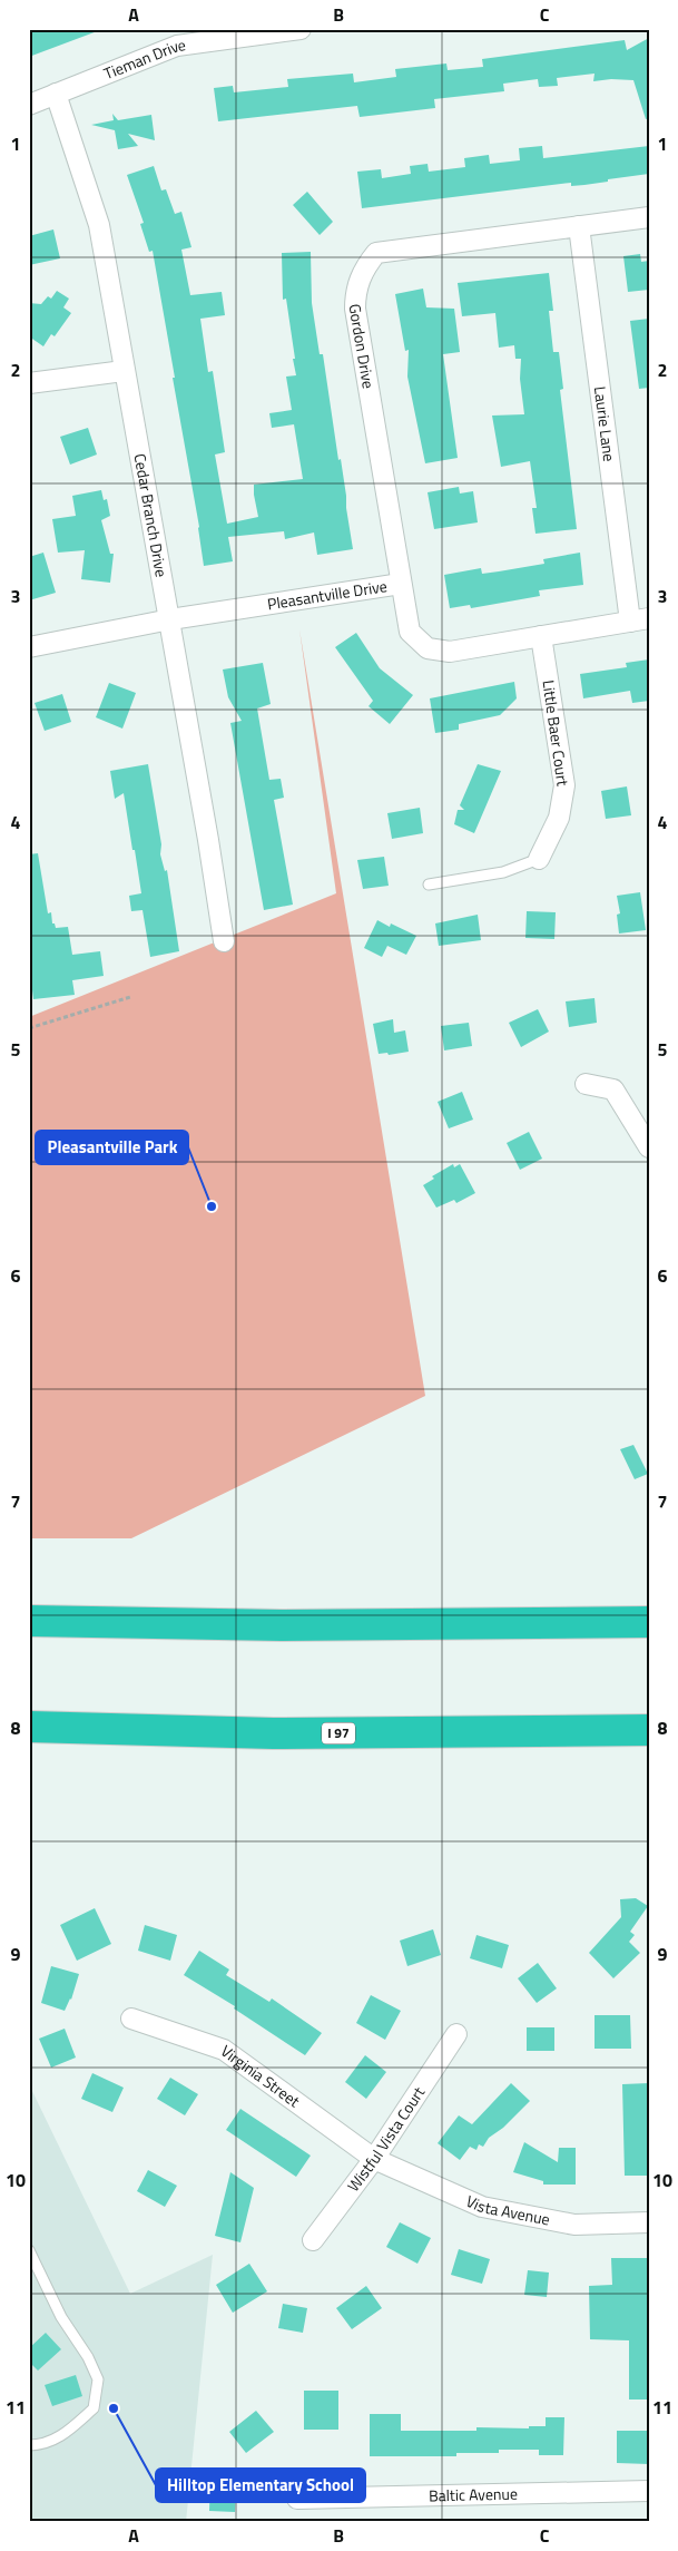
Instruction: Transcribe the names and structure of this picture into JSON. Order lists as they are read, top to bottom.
{
  "streets": {
    "highway": ["I 97"],
    "street": [
      "Tieman Drive",
      "Gordon Drive",
      "Laurie Lane",
      "Cedar Branch Drive",
      "Pleasantville Drive",
      "Little Baer Court",
      "Virginia Street",
      "Wistful Vista Court",
      "Vista Avenue",
      "Baltic Avenue"
    ]
  },
  "crossings": [
    ["Tieman Drive", "Cedar Branch Drive"],
    ["Gordon Drive", "Laurie Lane"],
    ["Gordon Drive", "Pleasantville Drive"],
    ["Laurie Lane", "Pleasantville Drive"],
    ["Cedar Branch Drive", "Pleasantville Drive"],
    ["Pleasantville Drive", "Little Baer Court"],
    ["Virginia Street", "Wistful Vista Court"],
    ["Virginia Street", "Vista Avenue"],
    ["Wistful Vista Court", "Vista Avenue"]
  ],
  "places": ["Pleasantville Park", "Hilltop Elementary School"],
  "grid": {
    "columns": ["A", "B", "C"],
    "rows": [
      "1",
      "2",
      "3",
      "4",
      "5",
      "6",
      "7",
      "8",
      "9",
      "10",
      "11"
    ]
  }
}
